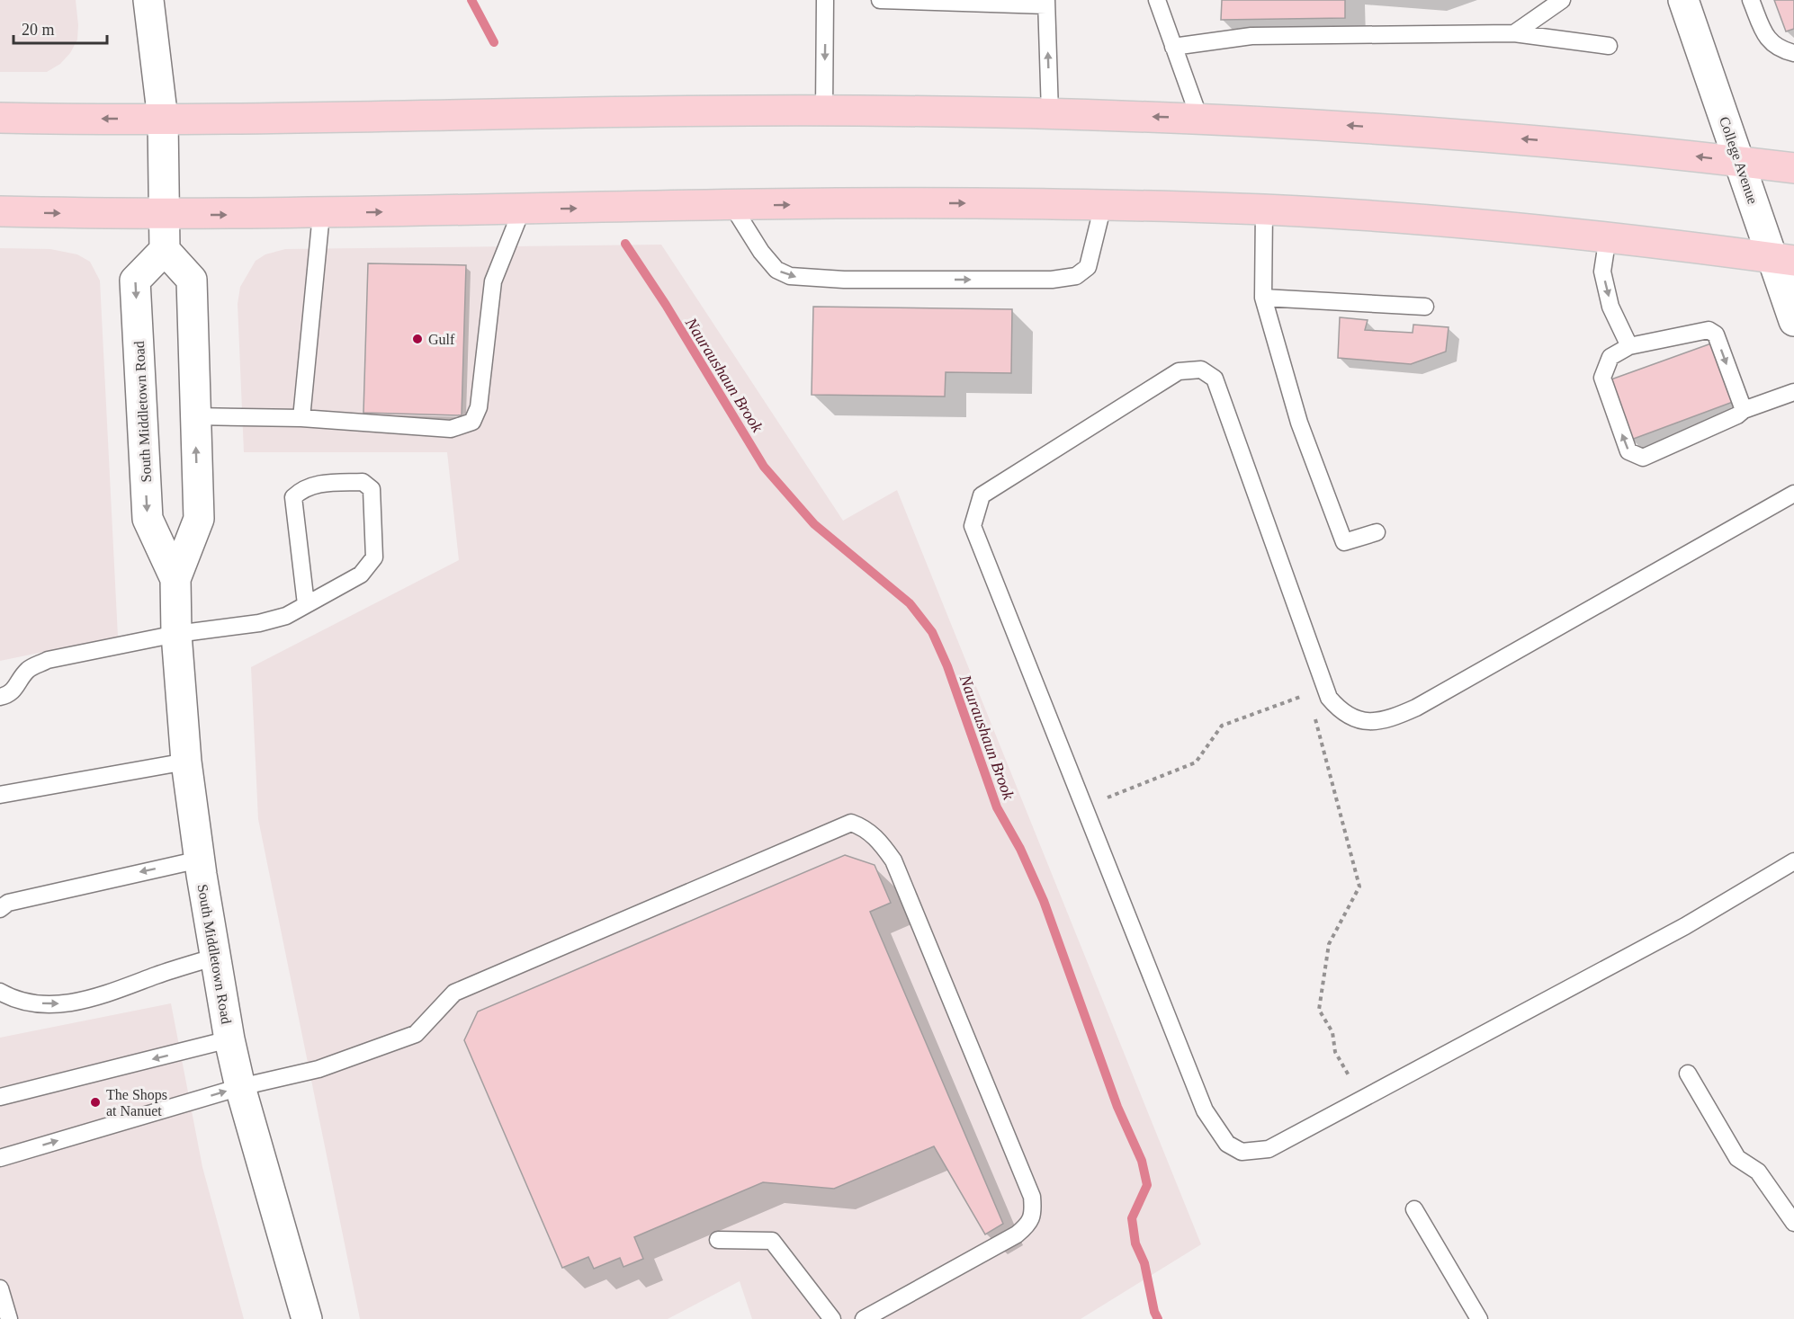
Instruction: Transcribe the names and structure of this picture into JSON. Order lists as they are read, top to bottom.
{
  "streets": {
    "street": ["College Avenue", "South Middletown Road"]
  },
  "water": ["Nauraushaun Brook"],
  "places": ["Gulf", "The Shops at Nanuet"],
  "scale_bar": "20 m"
}
